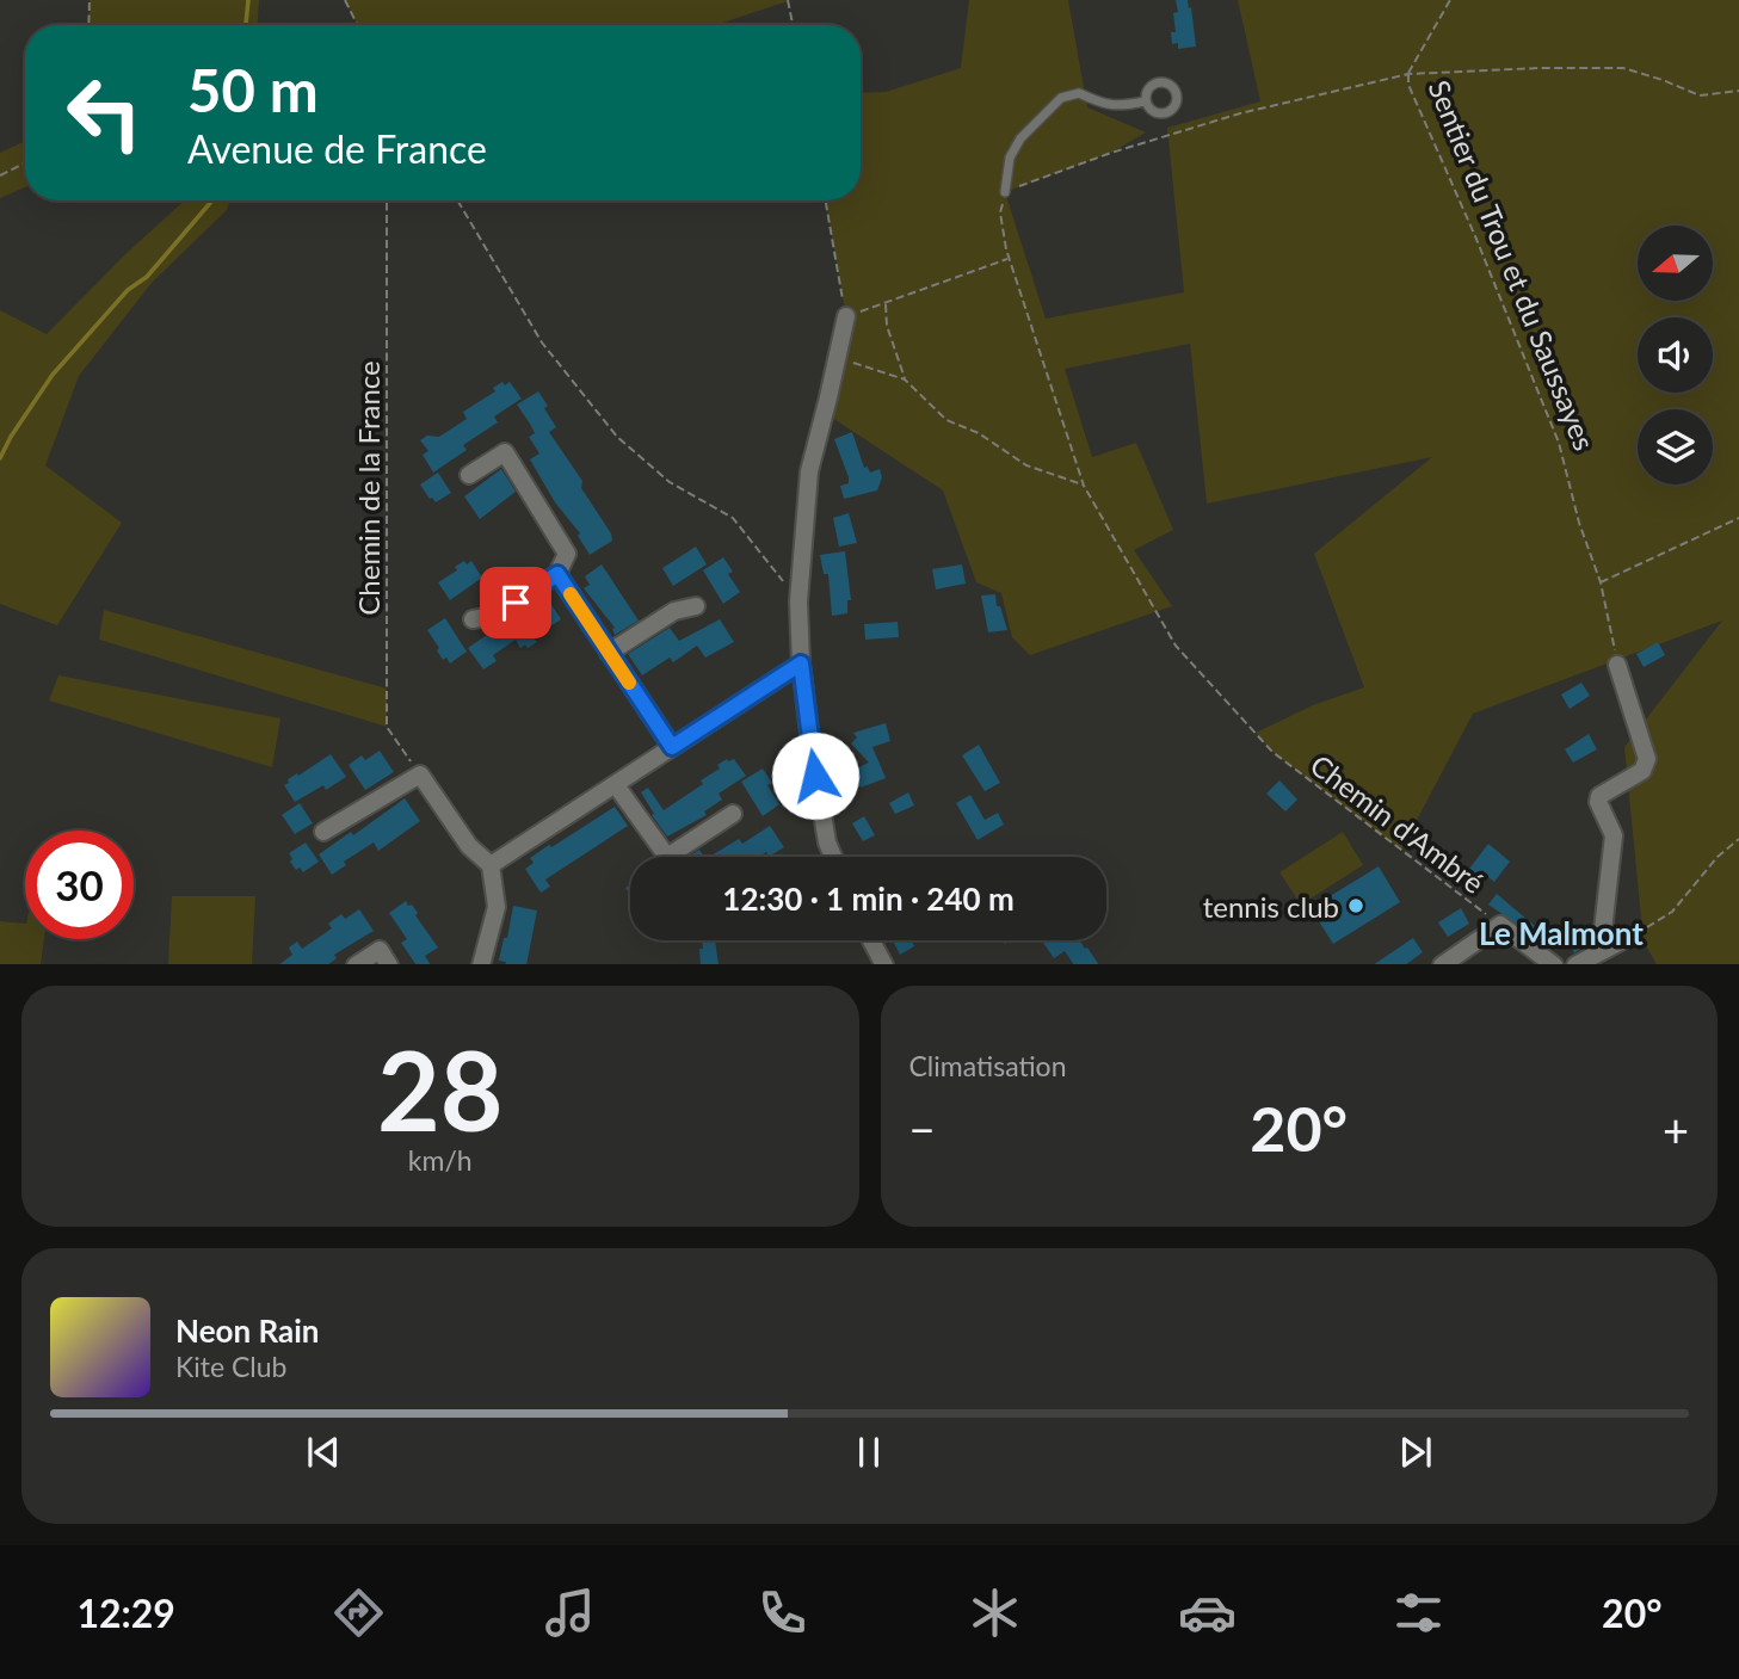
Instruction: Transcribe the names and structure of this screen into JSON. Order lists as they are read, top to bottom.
{
  "streets": {
    "path": ["Sentier du Trou et du Saussayes", "Chemin de la France", "Chemin d'Ambré"]
  },
  "districts": ["Le Malmont"],
  "places": ["tennis club"],
  "north": "left",
  "page": {
    "turn": ["50 m", "Avenue de France"],
    "limit": "30",
    "trip": "12:30 · 1 min · 240 m",
    "tile": [
      ["28", "km/h"],
      "Climatisation"
    ],
    "heat": ["−", "20°", "+"],
    "song": ["Neon Rain", "Kite Club"],
    "tabs": ["12:29", "20°"]
  }
}
